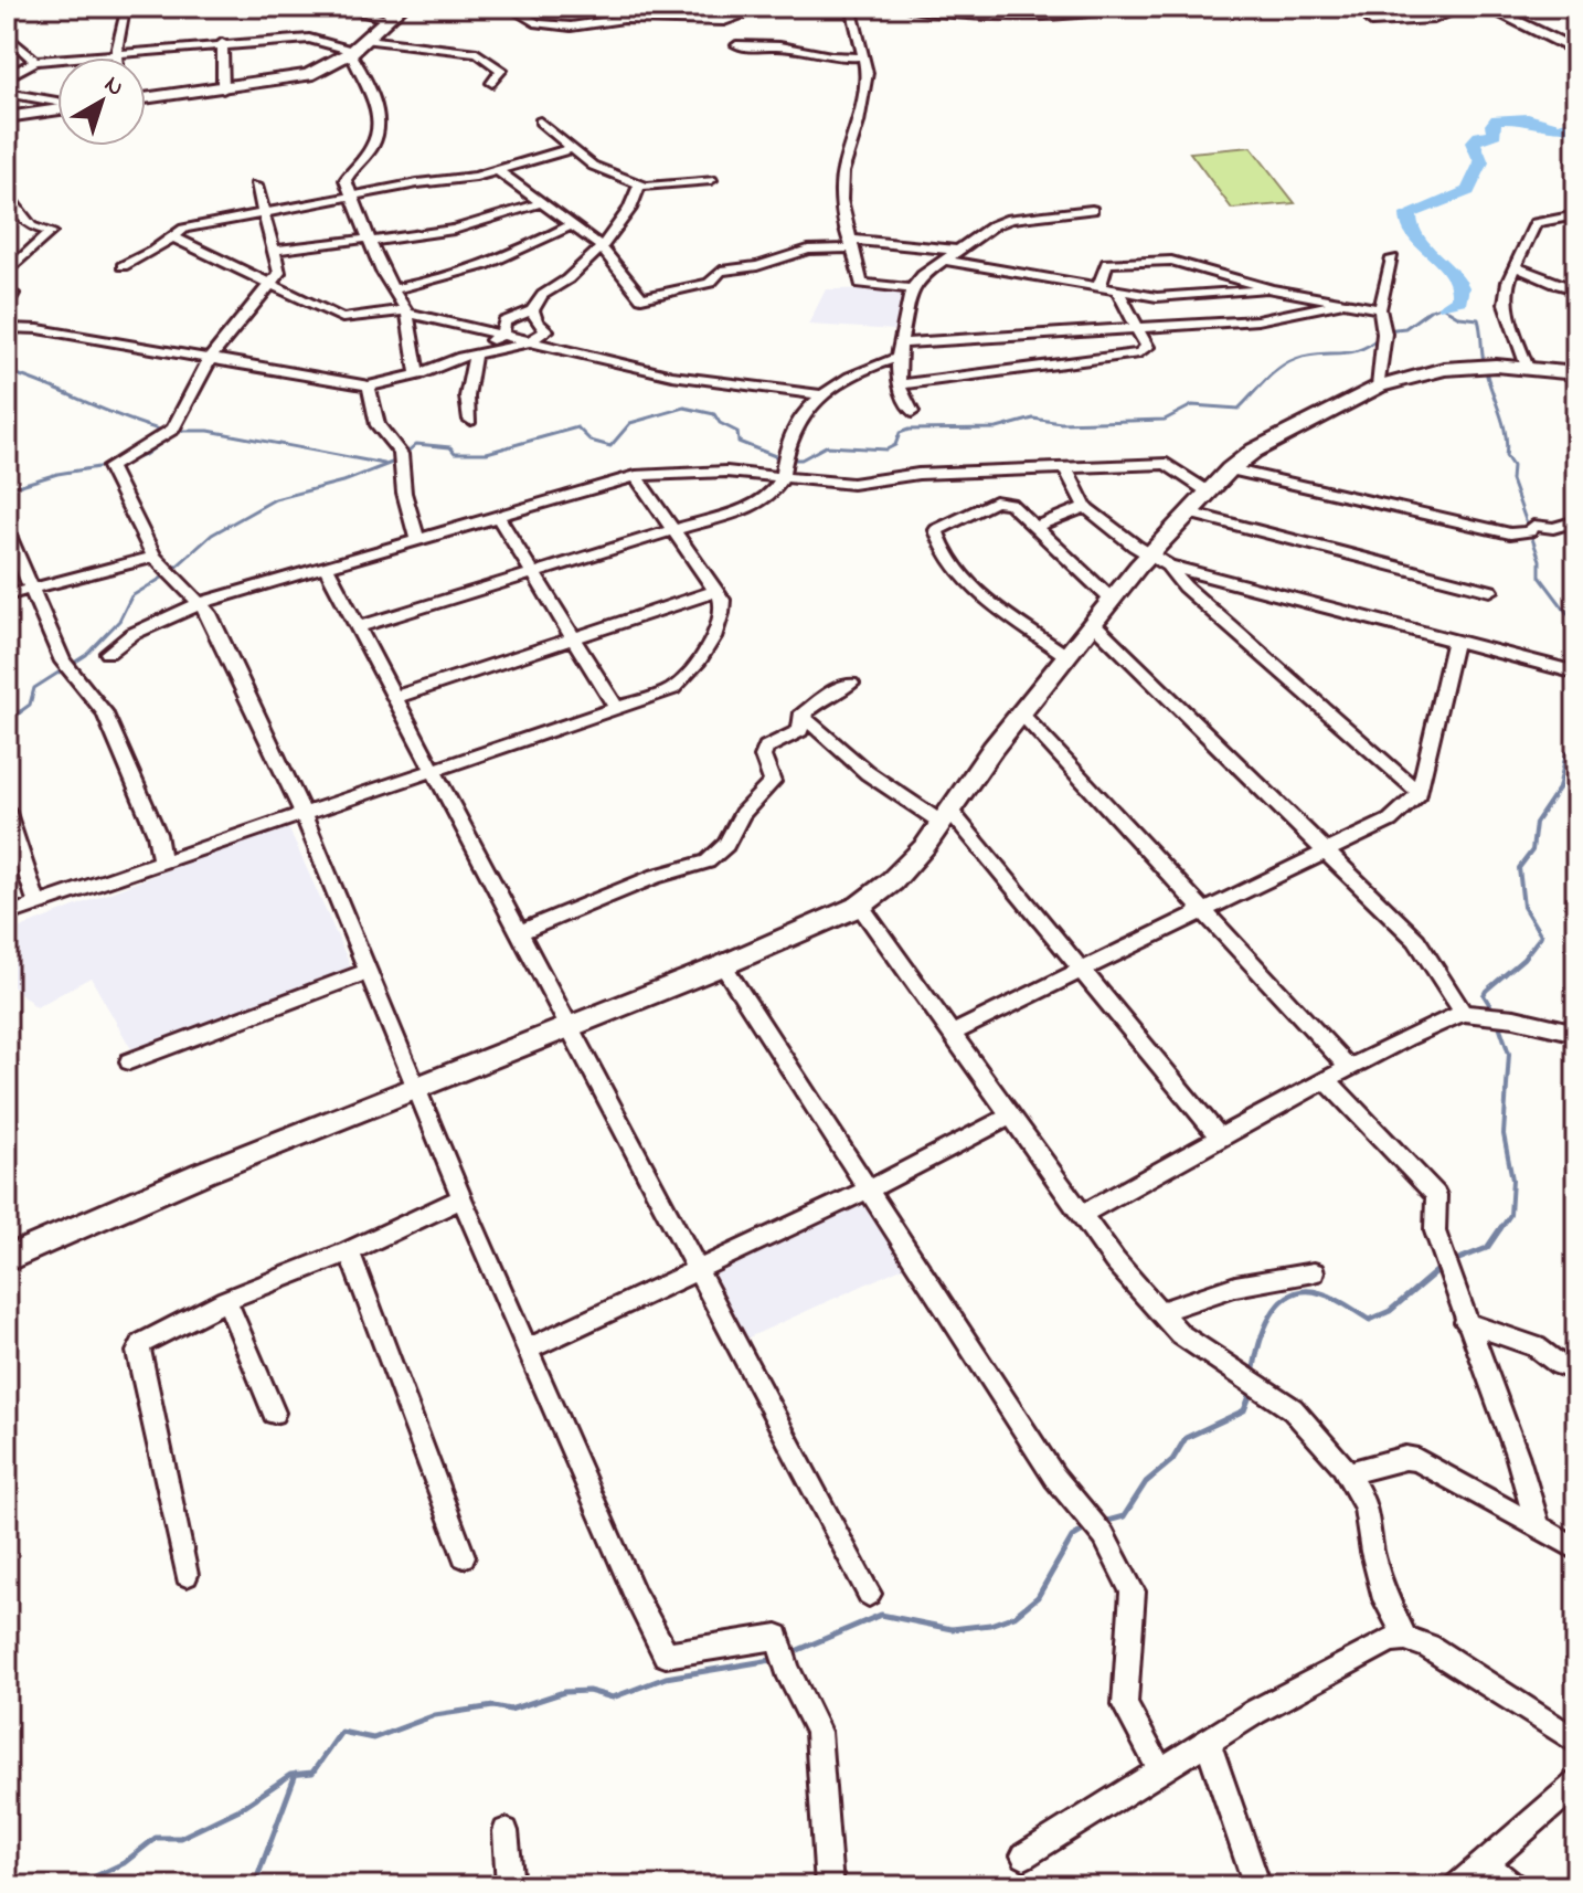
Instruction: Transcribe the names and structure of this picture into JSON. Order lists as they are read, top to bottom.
{
  "north": "top right"
}
